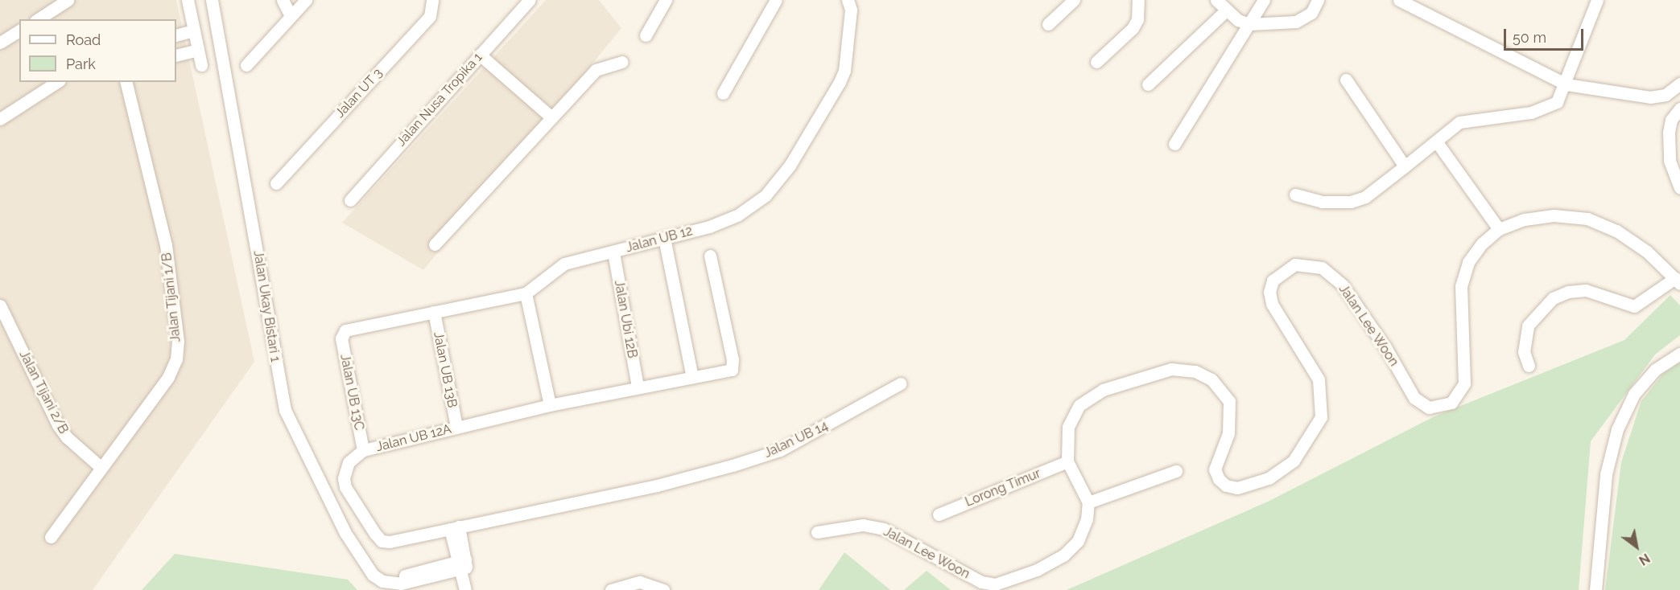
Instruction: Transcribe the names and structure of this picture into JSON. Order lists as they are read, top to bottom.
{
  "streets": {
    "street": [
      "Jalan UT 3",
      "Jalan Nusa Tropika 1",
      "Jalan UB 12",
      "Jalan Tijani 1/B",
      "Jalan Ukay Bistari 1",
      "Jalan Ubi 12B",
      "Jalan Lee Woon",
      "Jalan UB 13B",
      "Jalan Tijani 2/B",
      "Jalan UB 13C",
      "Jalan UB 12A",
      "Jalan UB 14",
      "Lorong Timur"
    ]
  },
  "crossings": [
    ["Jalan UB 12", "Jalan Ubi 12B"],
    ["Jalan UB 12", "Jalan UB 13B"],
    ["Jalan UB 12", "Jalan UB 13C"],
    ["Jalan Tijani 1/B", "Jalan Tijani 2/B"],
    ["Jalan Ubi 12B", "Jalan UB 12A"],
    ["Jalan Lee Woon", "Lorong Timur"],
    ["Jalan UB 13B", "Jalan UB 12A"],
    ["Jalan UB 13C", "Jalan UB 12A"],
    ["Jalan UB 12A", "Jalan UB 14"]
  ],
  "legend": ["Road", "Park"],
  "scale_bar": "50 m",
  "north": "bottom right"
}
